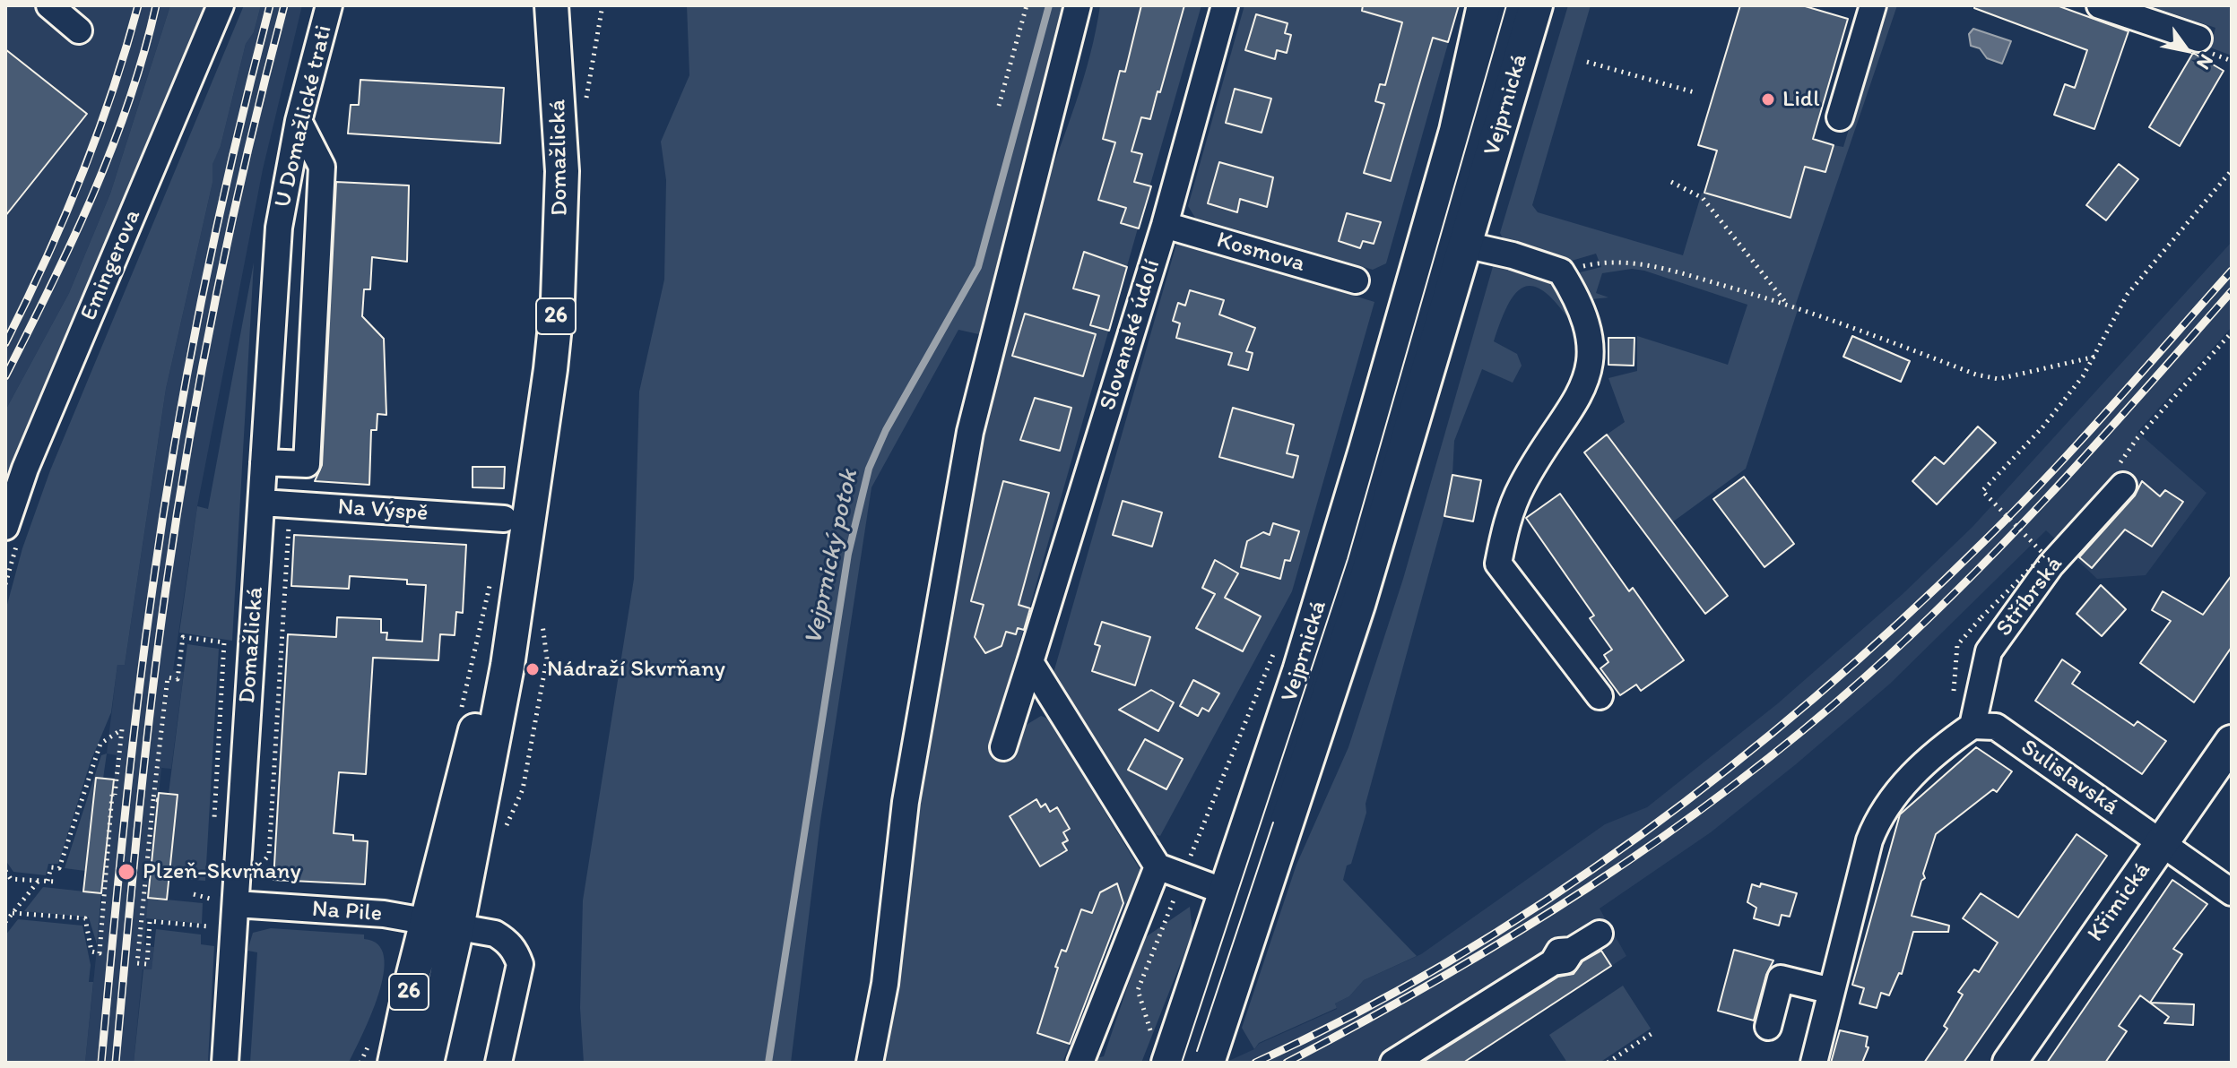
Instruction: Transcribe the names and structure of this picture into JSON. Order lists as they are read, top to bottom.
{
  "streets": {
    "main road": [
      "Vejprnická",
      "Domažlická",
      "26",
      "Křimická"
    ],
    "street": [
      "U Domažlické trati",
      "Kosmova",
      "Emingerova",
      "Slovanské údolí",
      "Na Výspě",
      "Stříbrská",
      "Sulislavská",
      "Na Pile"
    ]
  },
  "crossings": [
    ["U Domažlické trati", "Domažlická"],
    ["Domažlická", "Na Výspě"],
    ["Domažlická", "Na Pile"],
    ["Kosmova", "Slovanské údolí"],
    ["Stříbrská", "Sulislavská"],
    ["Sulislavská", "Křimická"]
  ],
  "water": ["Vejprnický potok"],
  "places": ["Lidl", "Nádraží Skvrňany", "Plzeň-Skvrňany"],
  "north": "bottom right"
}
